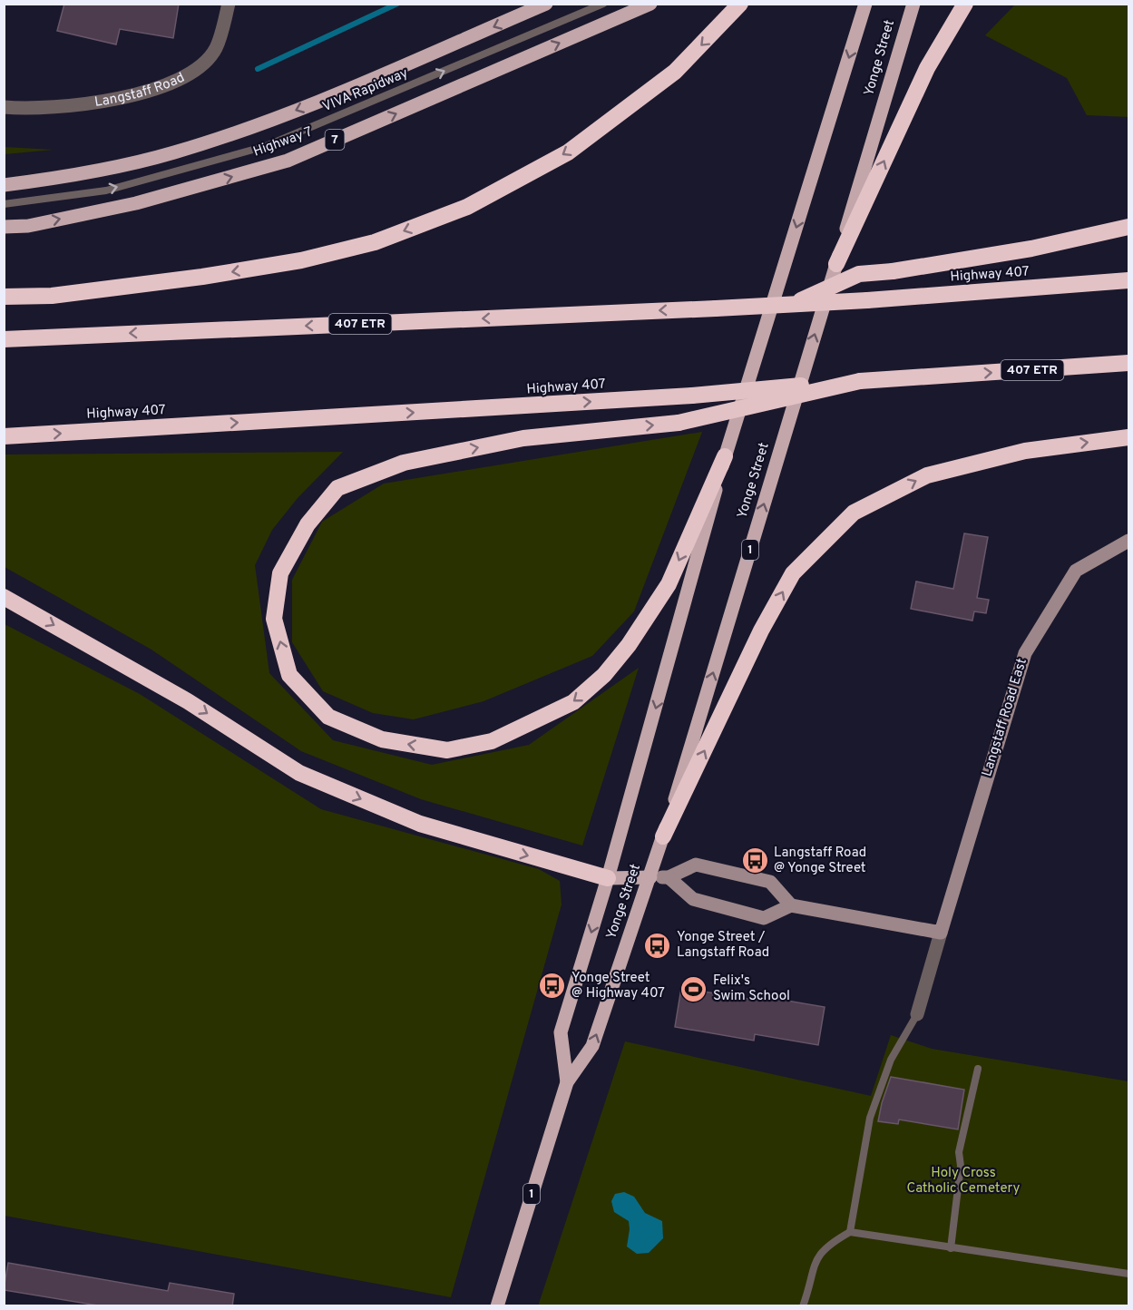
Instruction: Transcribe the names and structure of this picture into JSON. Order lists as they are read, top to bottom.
{
  "streets": {
    "highway": ["Highway 407", "407 ETR"],
    "main road": [
      "Yonge Street",
      "7",
      "Highway 7",
      "1"
    ],
    "street": ["Langstaff Road", "Langstaff Road East"],
    "lane": ["VIVA Rapidway"]
  },
  "one_way": ["VIVA Rapidway"],
  "parks": ["Holy Cross Catholic Cemetery"],
  "places": {
    "bus stop": ["Langstaff Road @ Yonge Street", "Yonge Street / Langstaff Road", "Yonge Street @ Highway 407"],
    "sports": ["Felix's Swim School"]
  }
}
